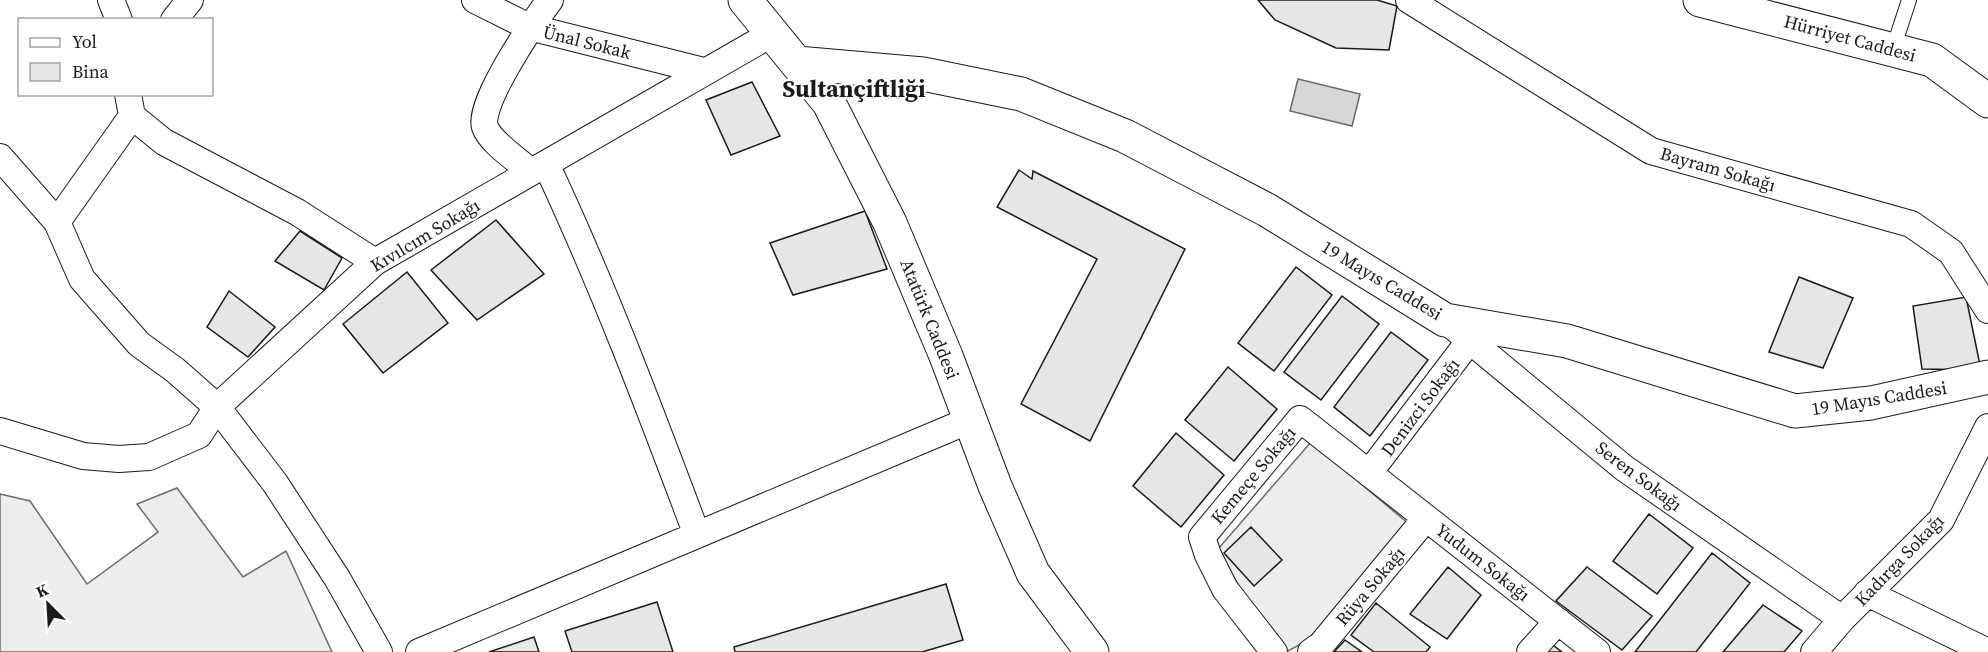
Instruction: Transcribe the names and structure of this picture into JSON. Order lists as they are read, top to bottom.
{
  "streets": {
    "street": [
      "Hürriyet Caddesi",
      "Ünal Sokak",
      "Bayram Sokağı",
      "Kıvılcım Sokağı",
      "19 Mayıs Caddesi",
      "Atatürk Caddesi",
      "Denizci Sokağı",
      "Kemeçe Sokağı",
      "Seren Sokağı",
      "Kadırga Sokağı",
      "Yudum Sokağı",
      "Rüya Sokağı"
    ]
  },
  "crossings": [
    ["Ünal Sokak", "Kıvılcım Sokağı"],
    ["Kıvılcım Sokağı", "Atatürk Caddesi"],
    ["19 Mayıs Caddesi", "Atatürk Caddesi"],
    ["19 Mayıs Caddesi", "Seren Sokağı"],
    ["Denizci Sokağı", "Seren Sokağı"],
    ["Denizci Sokağı", "Yudum Sokağı"],
    ["Kemeçe Sokağı", "Yudum Sokağı"],
    ["Seren Sokağı", "Kadırga Sokağı"],
    ["Yudum Sokağı", "Rüya Sokağı"]
  ],
  "districts": ["Sultançiftliği"],
  "legend": ["Yol", "Bina"],
  "north": "top left"
}
